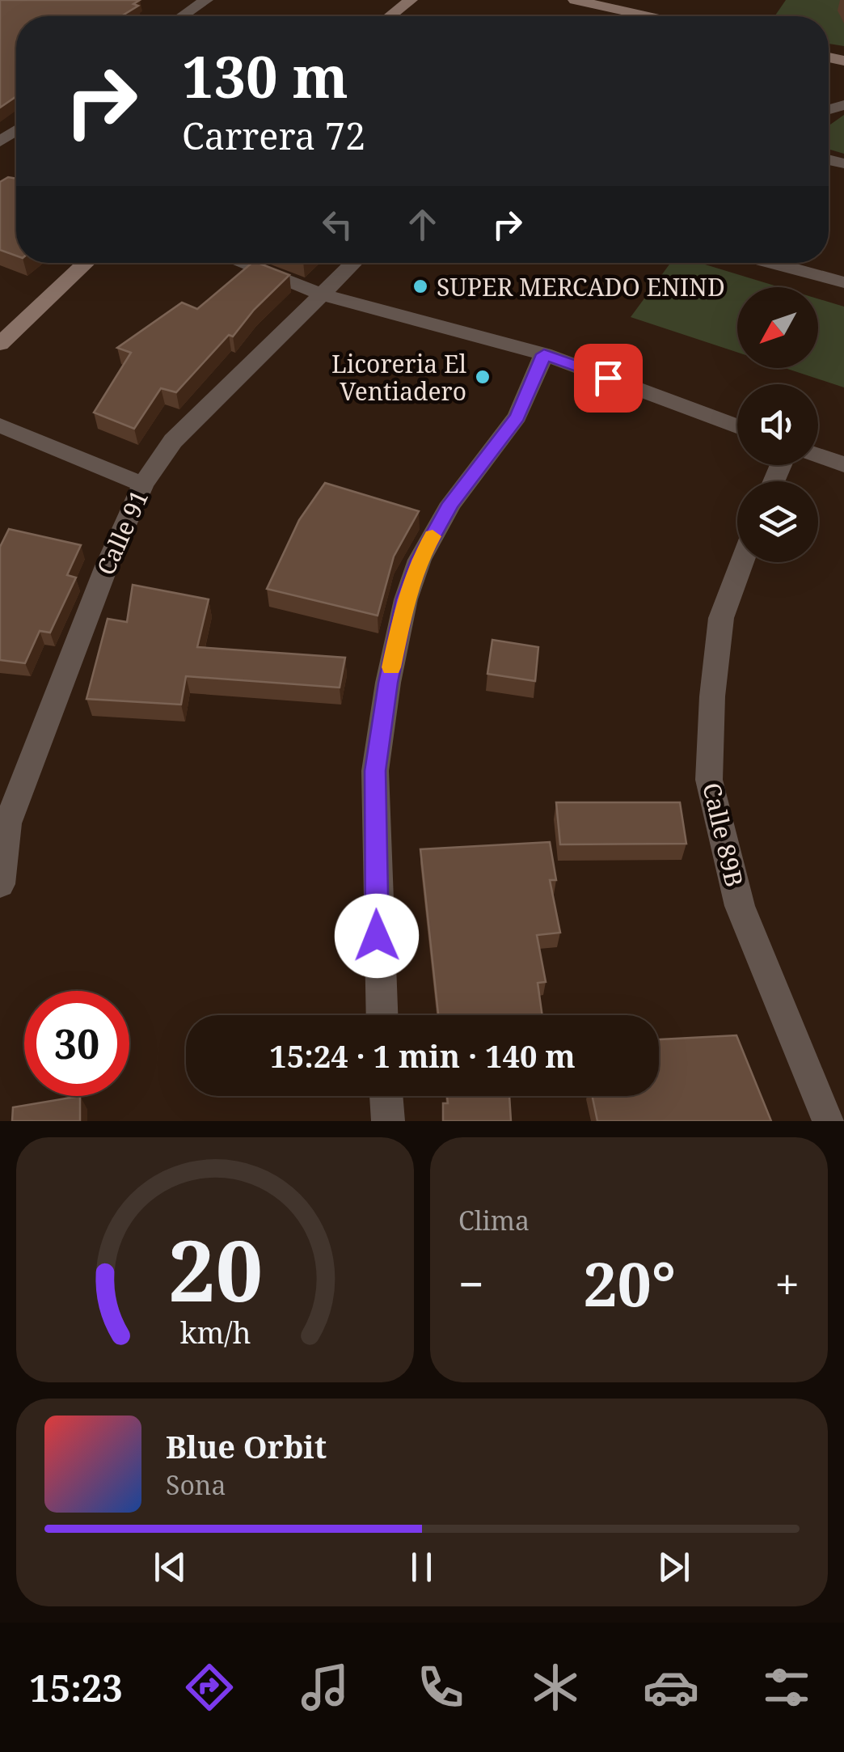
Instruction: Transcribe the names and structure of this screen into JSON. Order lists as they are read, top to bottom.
{
  "streets": {
    "street": ["Calle 91", "Calle 89B"]
  },
  "places": ["SUPER MERCADO ENIND", "Licoreria El Ventiadero"],
  "north": "bottom left",
  "page": {
    "turn": ["130 m", "Carrera 72"],
    "limit": "30",
    "trip": "15:24 · 1 min · 140 m",
    "tile": "Clima",
    "heat": ["−", "20°", "+"],
    "song": ["Blue Orbit", "Sona"],
    "tabs": "15:23",
    "gauge": ["20", "km/h"]
  }
}
